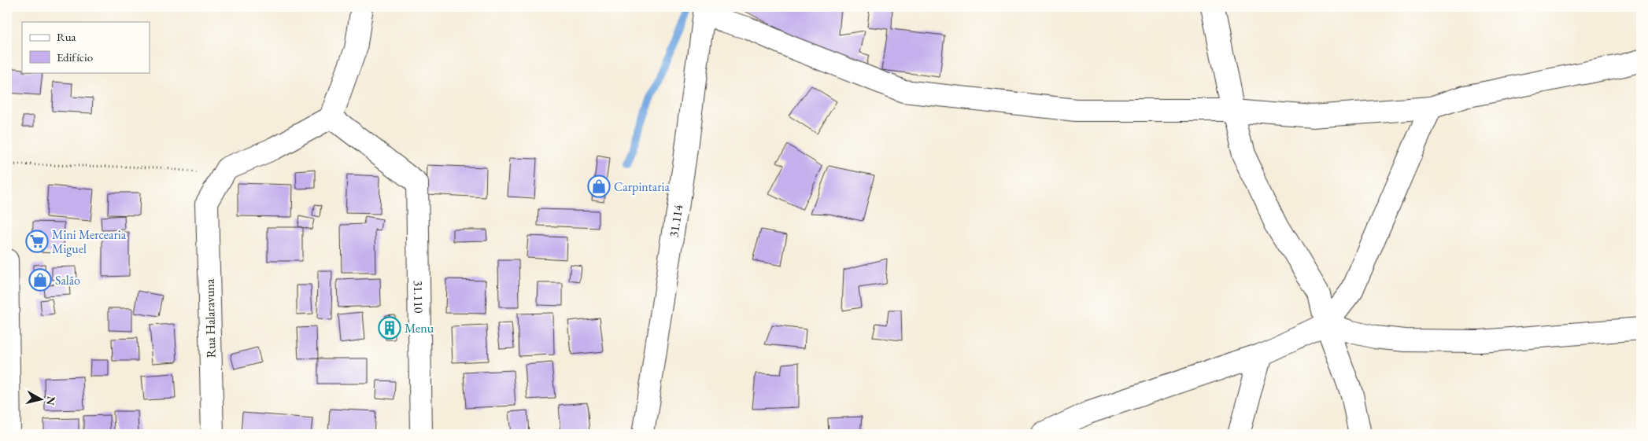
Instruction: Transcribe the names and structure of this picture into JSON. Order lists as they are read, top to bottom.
{
  "streets": {
    "street": ["31.114", "31.110", "Rua Halaravuna"]
  },
  "places": {
    "shop": ["Carpintaria", "Salão"],
    "supermarket": ["Mini Mercearia Miguel"],
    "building": ["Menu"]
  },
  "legend": ["Rua", "Edifício"],
  "north": "right"
}
